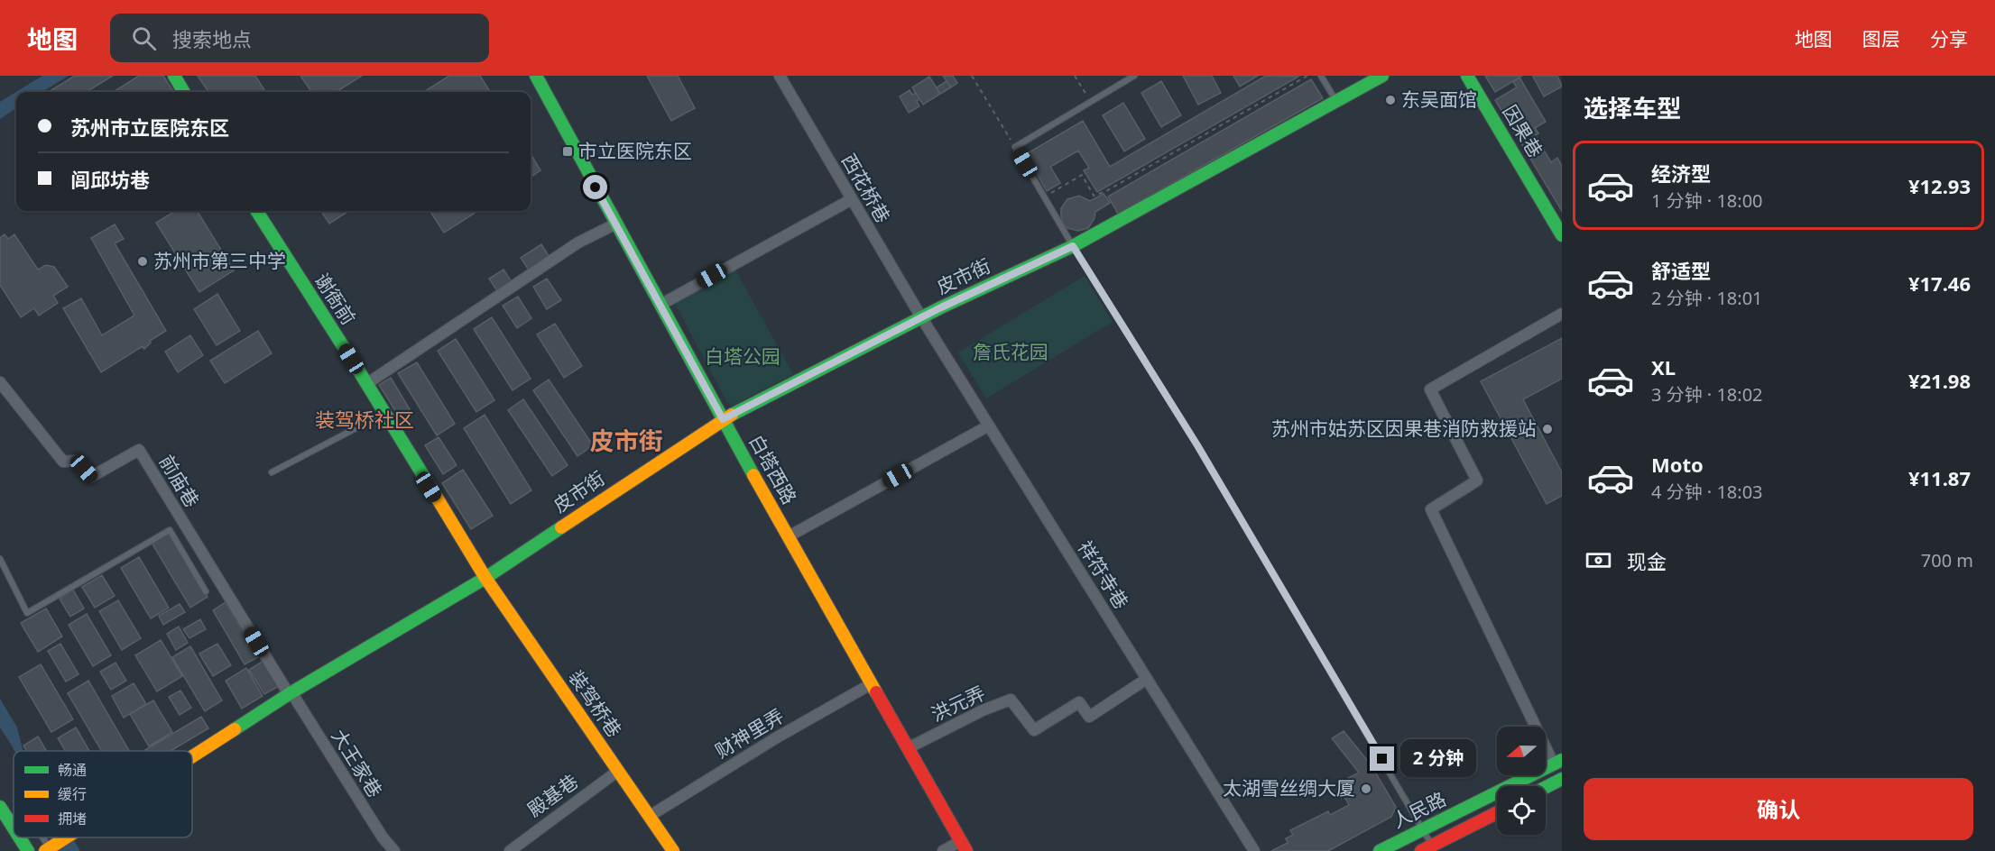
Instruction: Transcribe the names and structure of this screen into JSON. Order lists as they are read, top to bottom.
{
  "streets": {
    "street": [
      "因果巷",
      "西花桥巷",
      "皮市街",
      "谢衙前",
      "白塔西路",
      "前庙巷",
      "祥符寺巷",
      "装驾桥巷",
      "洪元弄",
      "财神里弄",
      "大王家巷",
      "殿基巷",
      "人民路"
    ]
  },
  "crossings": [
    ["西花桥巷", "皮市街"],
    ["西花桥巷", "祥符寺巷"],
    ["皮市街", "谢衙前"],
    ["皮市街", "白塔西路"],
    ["皮市街", "前庙巷"],
    ["皮市街", "祥符寺巷"],
    ["皮市街", "装驾桥巷"],
    ["皮市街", "大王家巷"],
    ["谢衙前", "装驾桥巷"],
    ["白塔西路", "洪元弄"],
    ["白塔西路", "财神里弄"],
    ["前庙巷", "大王家巷"],
    ["祥符寺巷", "洪元弄"],
    ["装驾桥巷", "财神里弄"],
    ["装驾桥巷", "殿基巷"]
  ],
  "districts": ["装驾桥社区", "皮市街"],
  "parks": ["詹氏花园", "白塔公园"],
  "places": {
    "other": [
      "东吴面馆",
      "苏州市第三中学",
      "苏州市姑苏区因果巷消防救援站",
      "太湖雪丝绸大厦"
    ],
    "transit": ["市立医院东区"]
  },
  "legend": ["畅通", "缓行", "拥堵"],
  "north": "left",
  "page": {
    "header": "地图",
    "search": "搜索地点",
    "nav": ["地图", "图层", "分享"],
    "heading": "选择车型",
    "banner": ["苏州市立医院东区", "闾邱坊巷"],
    "list": [
      {
        "name": "经济型",
        "note": "1 分钟 · 18:00",
        "value": "¥12.93"
      },
      {
        "name": "舒适型",
        "note": "2 分钟 · 18:01",
        "value": "¥17.46"
      },
      {
        "name": "XL",
        "note": "3 分钟 · 18:02",
        "value": "¥21.98"
      },
      {
        "name": "Moto",
        "note": "4 分钟 · 18:03",
        "value": "¥11.87"
      }
    ],
    "pay": ["现金", "700 m"],
    "bubble": "2 分钟",
    "buttons": "确认"
  }
}
